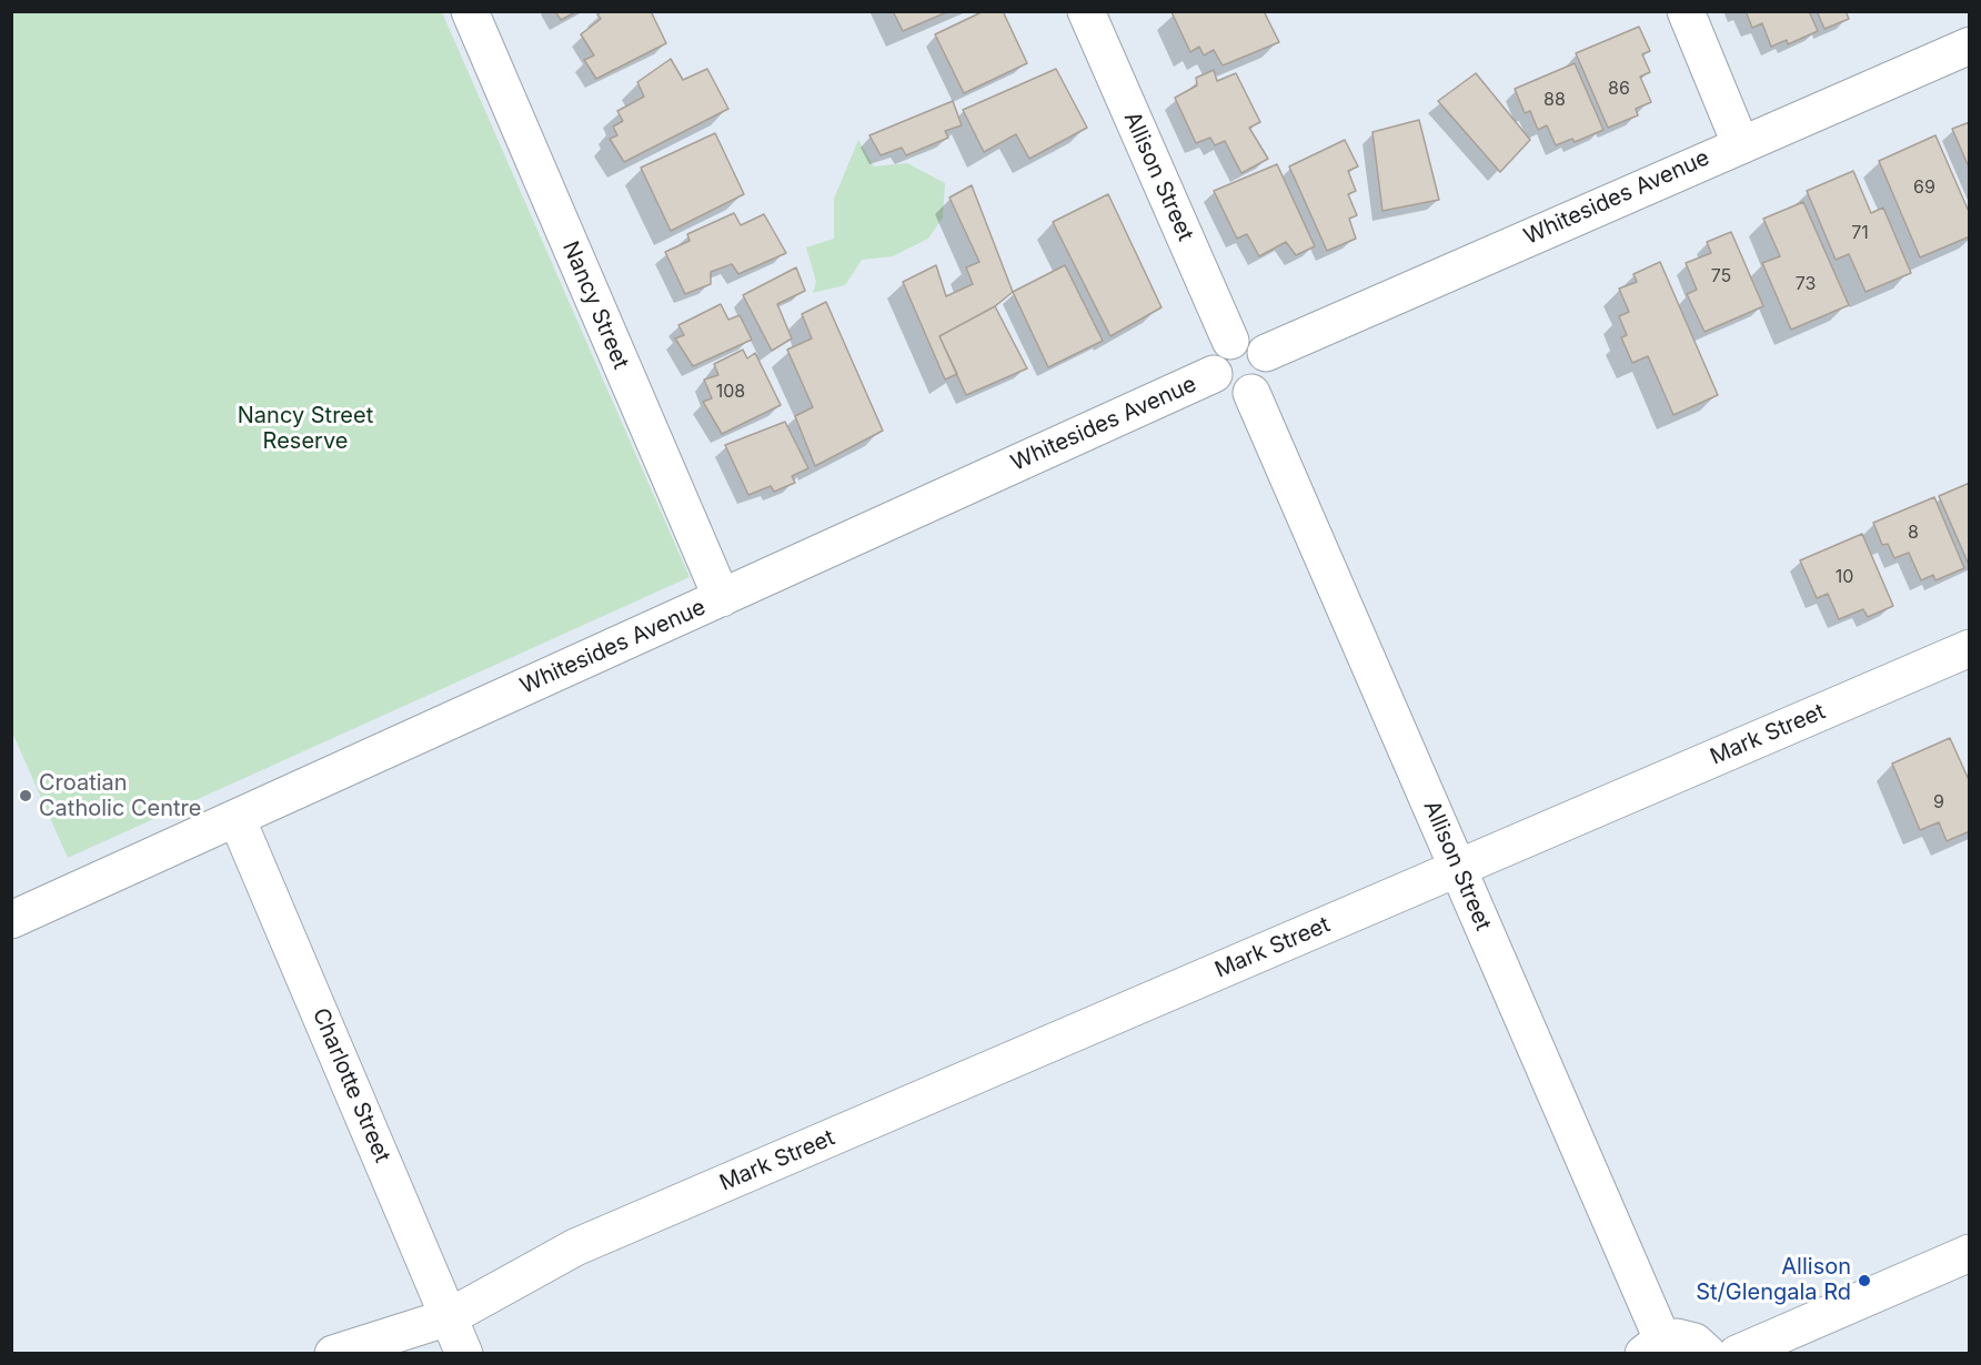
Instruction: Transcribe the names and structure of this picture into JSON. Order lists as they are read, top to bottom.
{
  "streets": {
    "street": [
      "Allison Street",
      "Whitesides Avenue",
      "Nancy Street",
      "Mark Street",
      "Charlotte Street"
    ]
  },
  "crossings": [
    ["Allison Street", "Whitesides Avenue"],
    ["Allison Street", "Mark Street"],
    ["Whitesides Avenue", "Nancy Street"],
    ["Whitesides Avenue", "Charlotte Street"],
    ["Mark Street", "Charlotte Street"]
  ],
  "parks": ["Nancy Street Reserve"],
  "places": ["Croatian Catholic Centre", "Allison St/Glengala Rd"],
  "house_numbers": [
    "86",
    "88",
    "69",
    "71",
    "75",
    "73",
    "108",
    "8",
    "10",
    "9"
  ]
}
